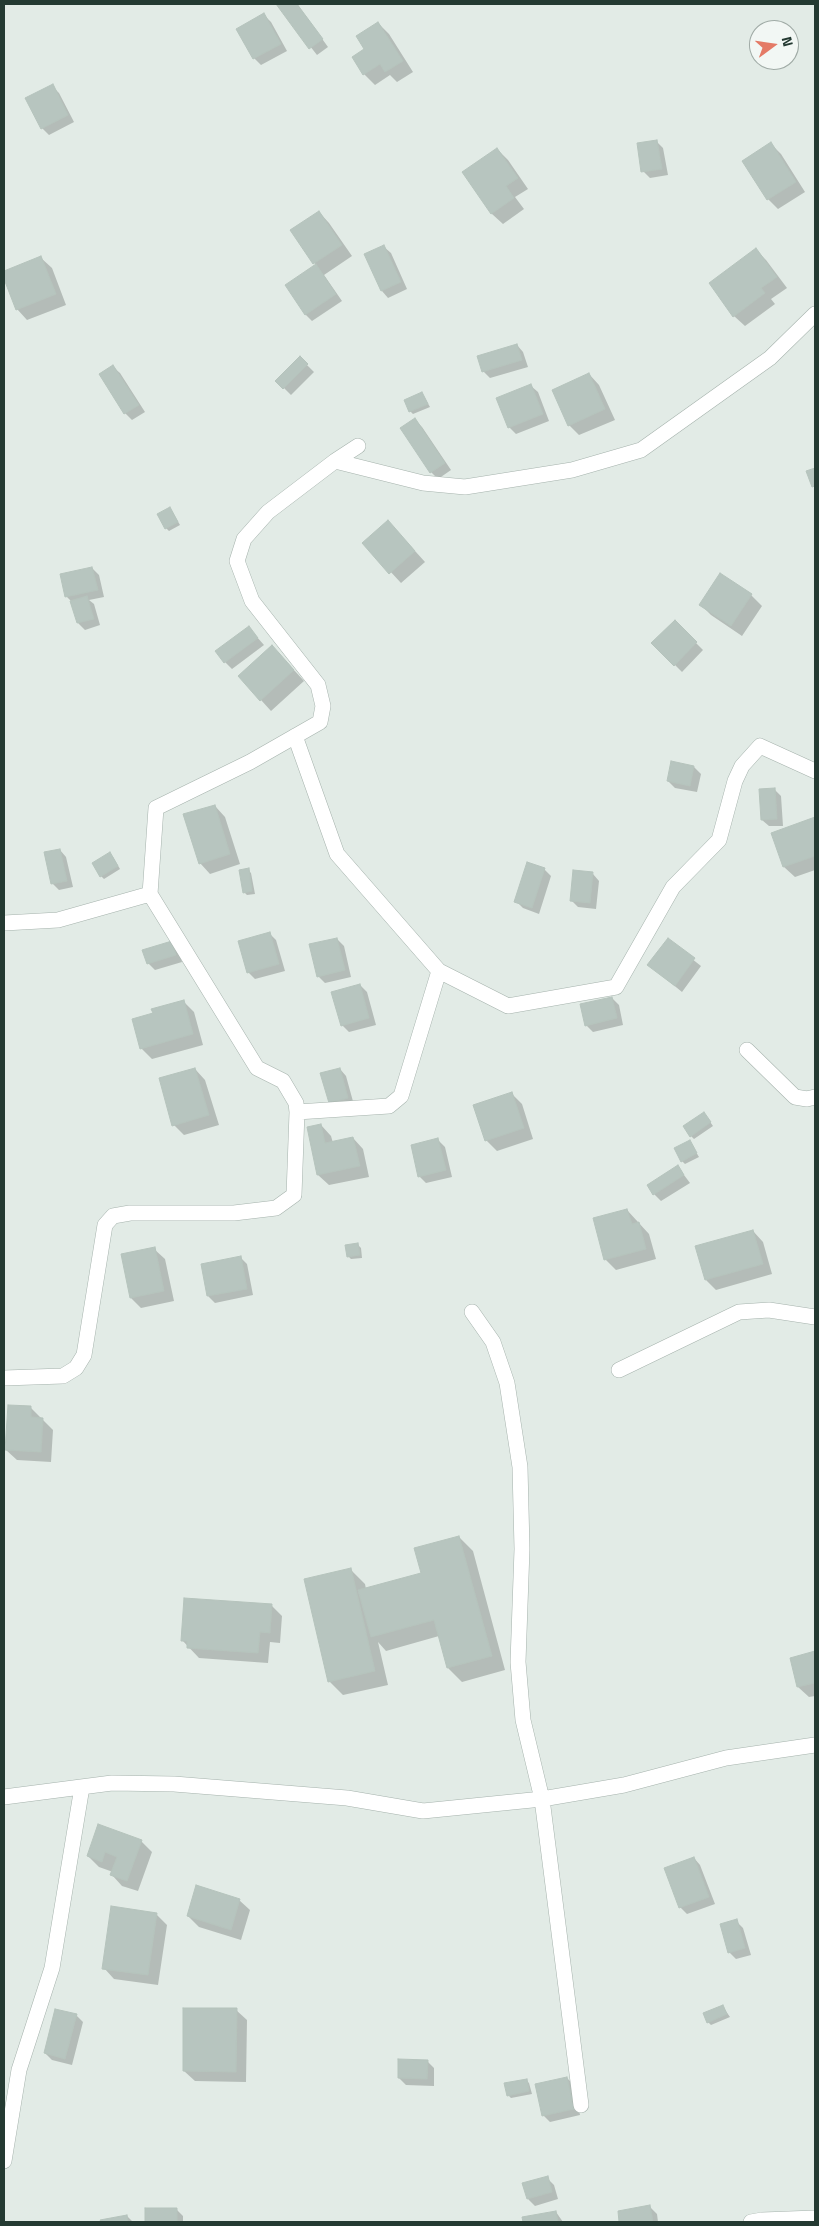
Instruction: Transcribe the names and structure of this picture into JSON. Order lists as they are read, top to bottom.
{
  "north": "right"
}
